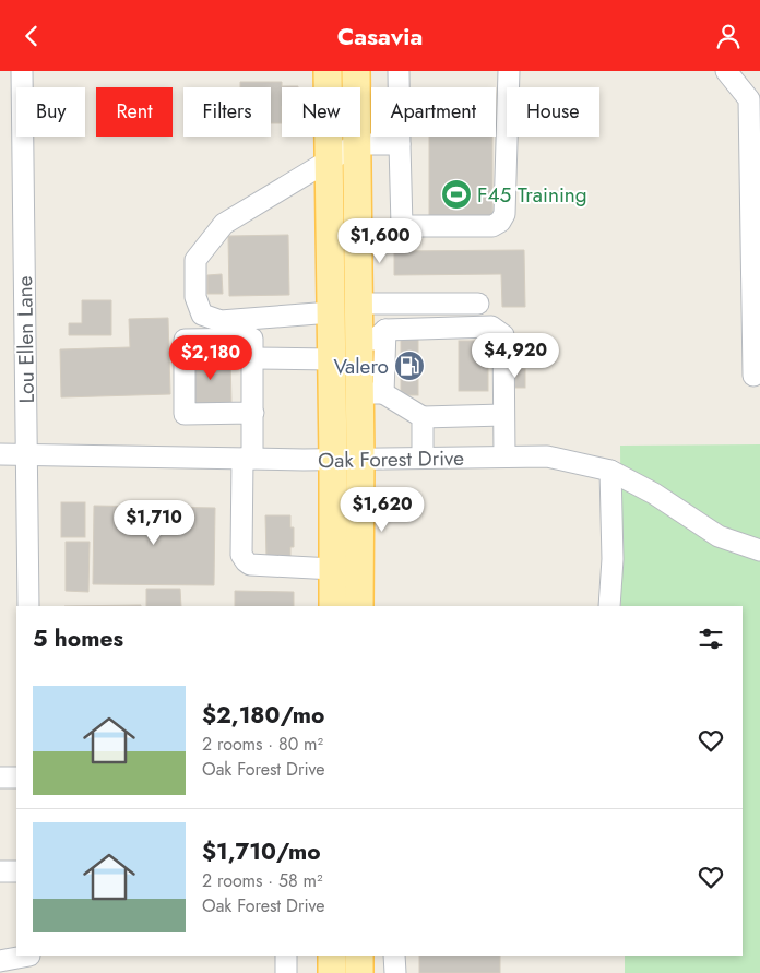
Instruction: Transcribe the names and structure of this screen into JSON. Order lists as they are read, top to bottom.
{
  "streets": {
    "street": ["Lou Ellen Lane", "Oak Forest Drive"]
  },
  "crossings": [
    ["Lou Ellen Lane", "Oak Forest Drive"]
  ],
  "places": {
    "sports": ["F45 Training"],
    "fuel station": ["Valero"]
  },
  "page": {
    "header": "Casavia",
    "chip": [
      "Buy",
      "Rent",
      "Filters",
      "New",
      "Apartment",
      "House"
    ],
    "price": [
      "$1,600",
      "$4,920",
      "$2,180",
      "$1,620",
      "$1,710"
    ],
    "heading": "5 homes",
    "list": [
      {
        "name": "$2,180/mo",
        "note": "2 rooms · 80 m² · Oak Forest Drive"
      },
      {
        "name": "$1,710/mo",
        "note": "2 rooms · 58 m² · Oak Forest Drive"
      }
    ]
  }
}
